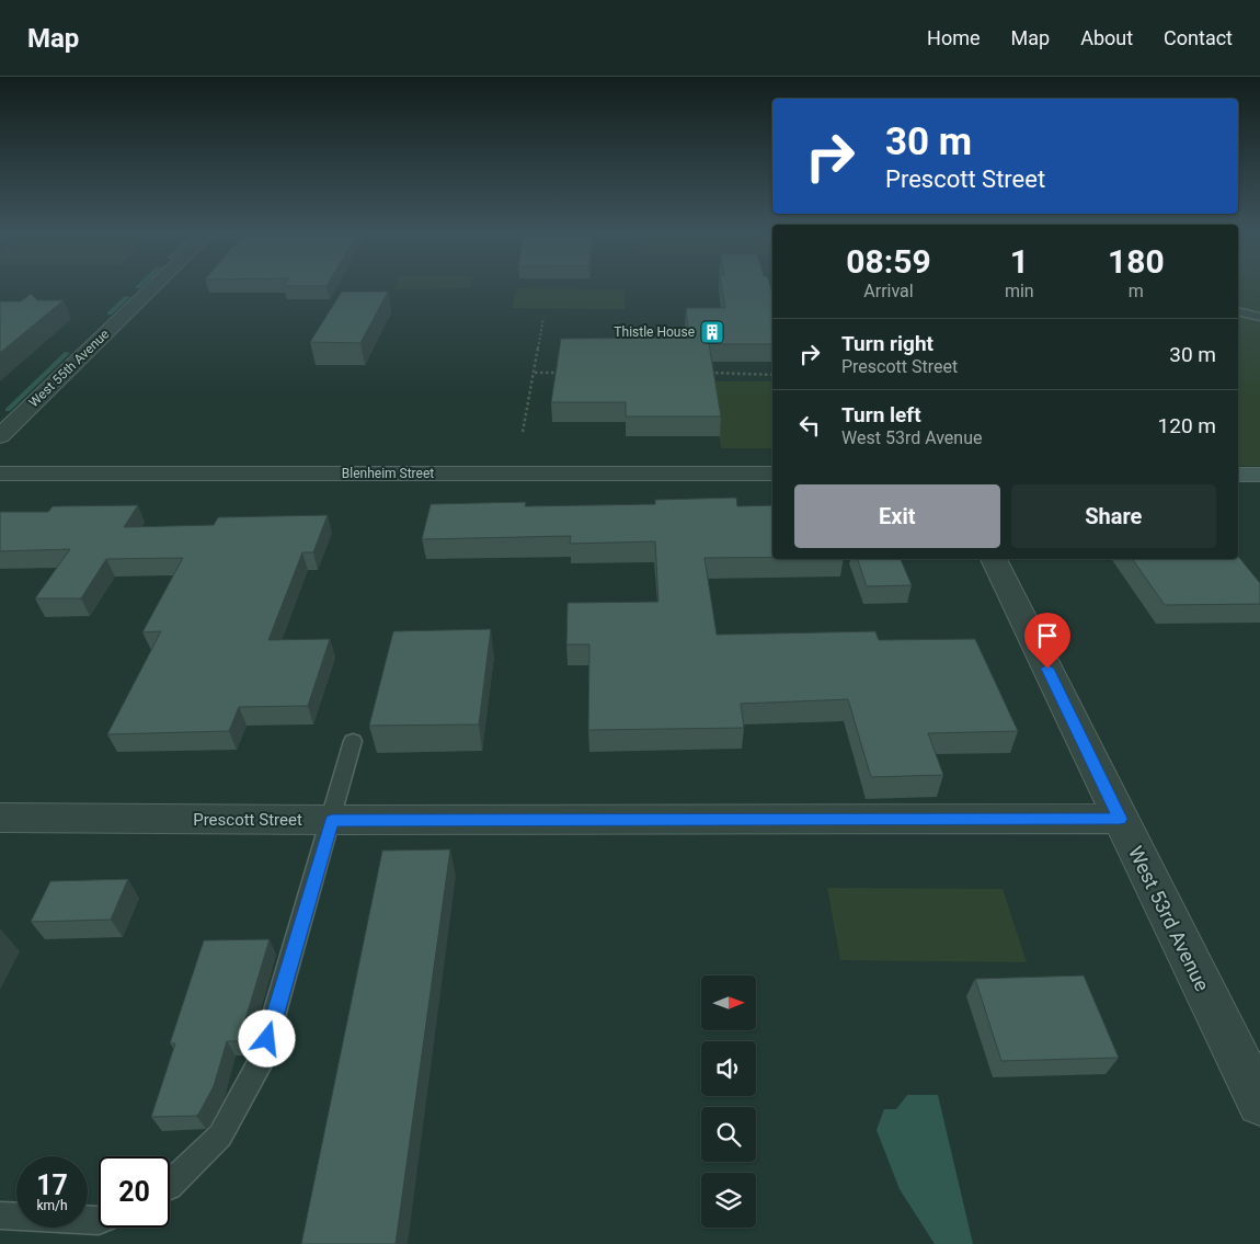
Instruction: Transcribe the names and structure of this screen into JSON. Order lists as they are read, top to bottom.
{
  "streets": {
    "street": [
      "West 55th Avenue",
      "Blenheim Street",
      "Prescott Street",
      "West 53rd Avenue"
    ]
  },
  "crossings": [
    ["Prescott Street", "West 53rd Avenue"]
  ],
  "places": {
    "building": ["Thistle House"]
  },
  "north": "right",
  "page": {
    "header": "Map",
    "nav": [
      "Home",
      "Map",
      "About",
      "Contact"
    ],
    "turn": ["30 m", "Prescott Street"],
    "eta": [
      "08:59",
      "Arrival",
      "1",
      "min",
      "180",
      "m"
    ],
    "list": [
      {
        "name": "Turn right",
        "note": "Prescott Street",
        "value": "30 m"
      },
      {
        "name": "Turn left",
        "note": "West 53rd Avenue",
        "value": "120 m"
      }
    ],
    "buttons": ["Exit", "Share"],
    "speed": "17 km/h",
    "limit": "20"
  }
}
